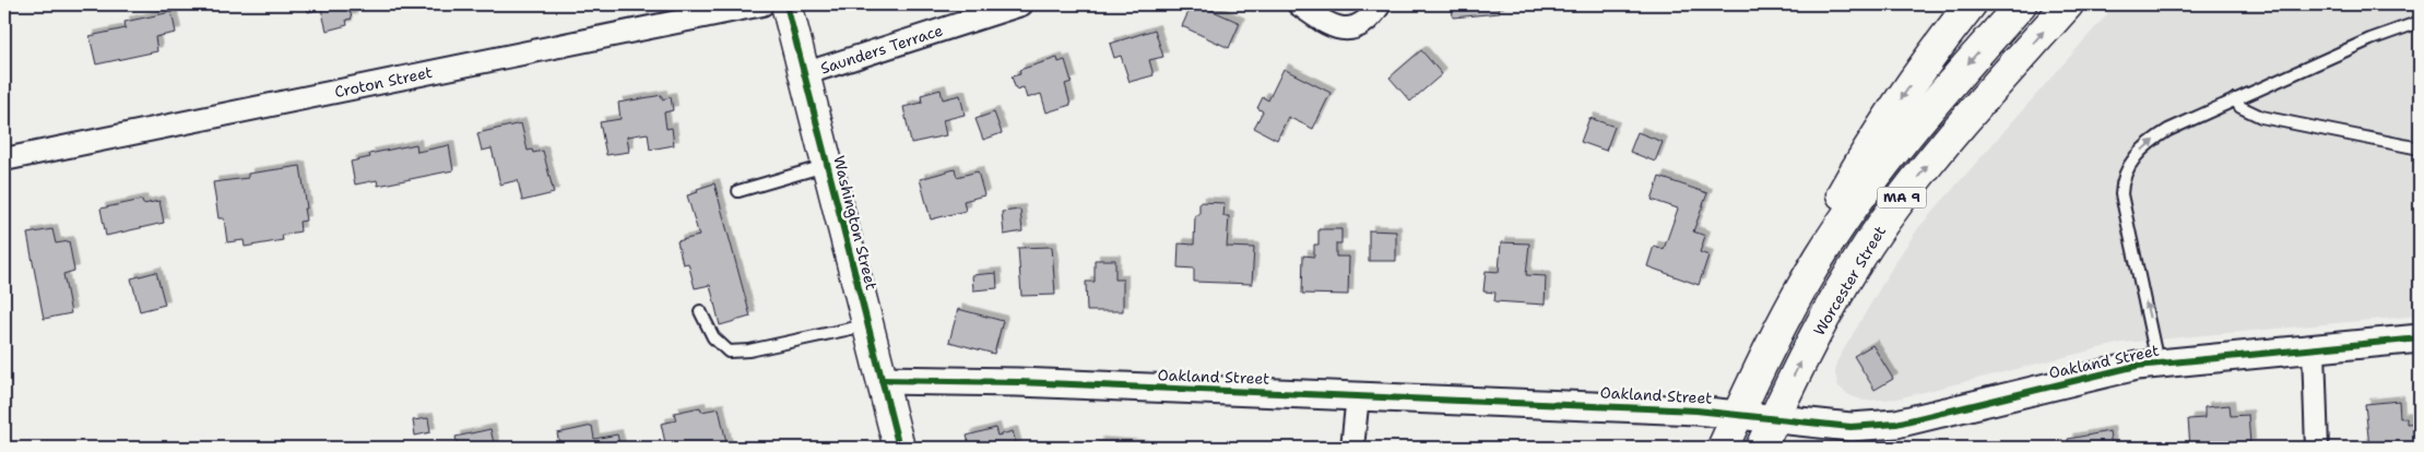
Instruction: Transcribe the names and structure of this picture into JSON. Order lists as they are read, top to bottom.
{
  "streets": {
    "main road": ["MA 9", "Washington Street", "Worcester Street"],
    "street": ["Saunders Terrace", "Croton Street", "Oakland Street"]
  },
  "crossings": [
    ["Saunders Terrace", "Washington Street"],
    ["MA 9", "Oakland Street"],
    ["Washington Street", "Oakland Street"],
    ["Worcester Street", "Oakland Street"]
  ]
}
